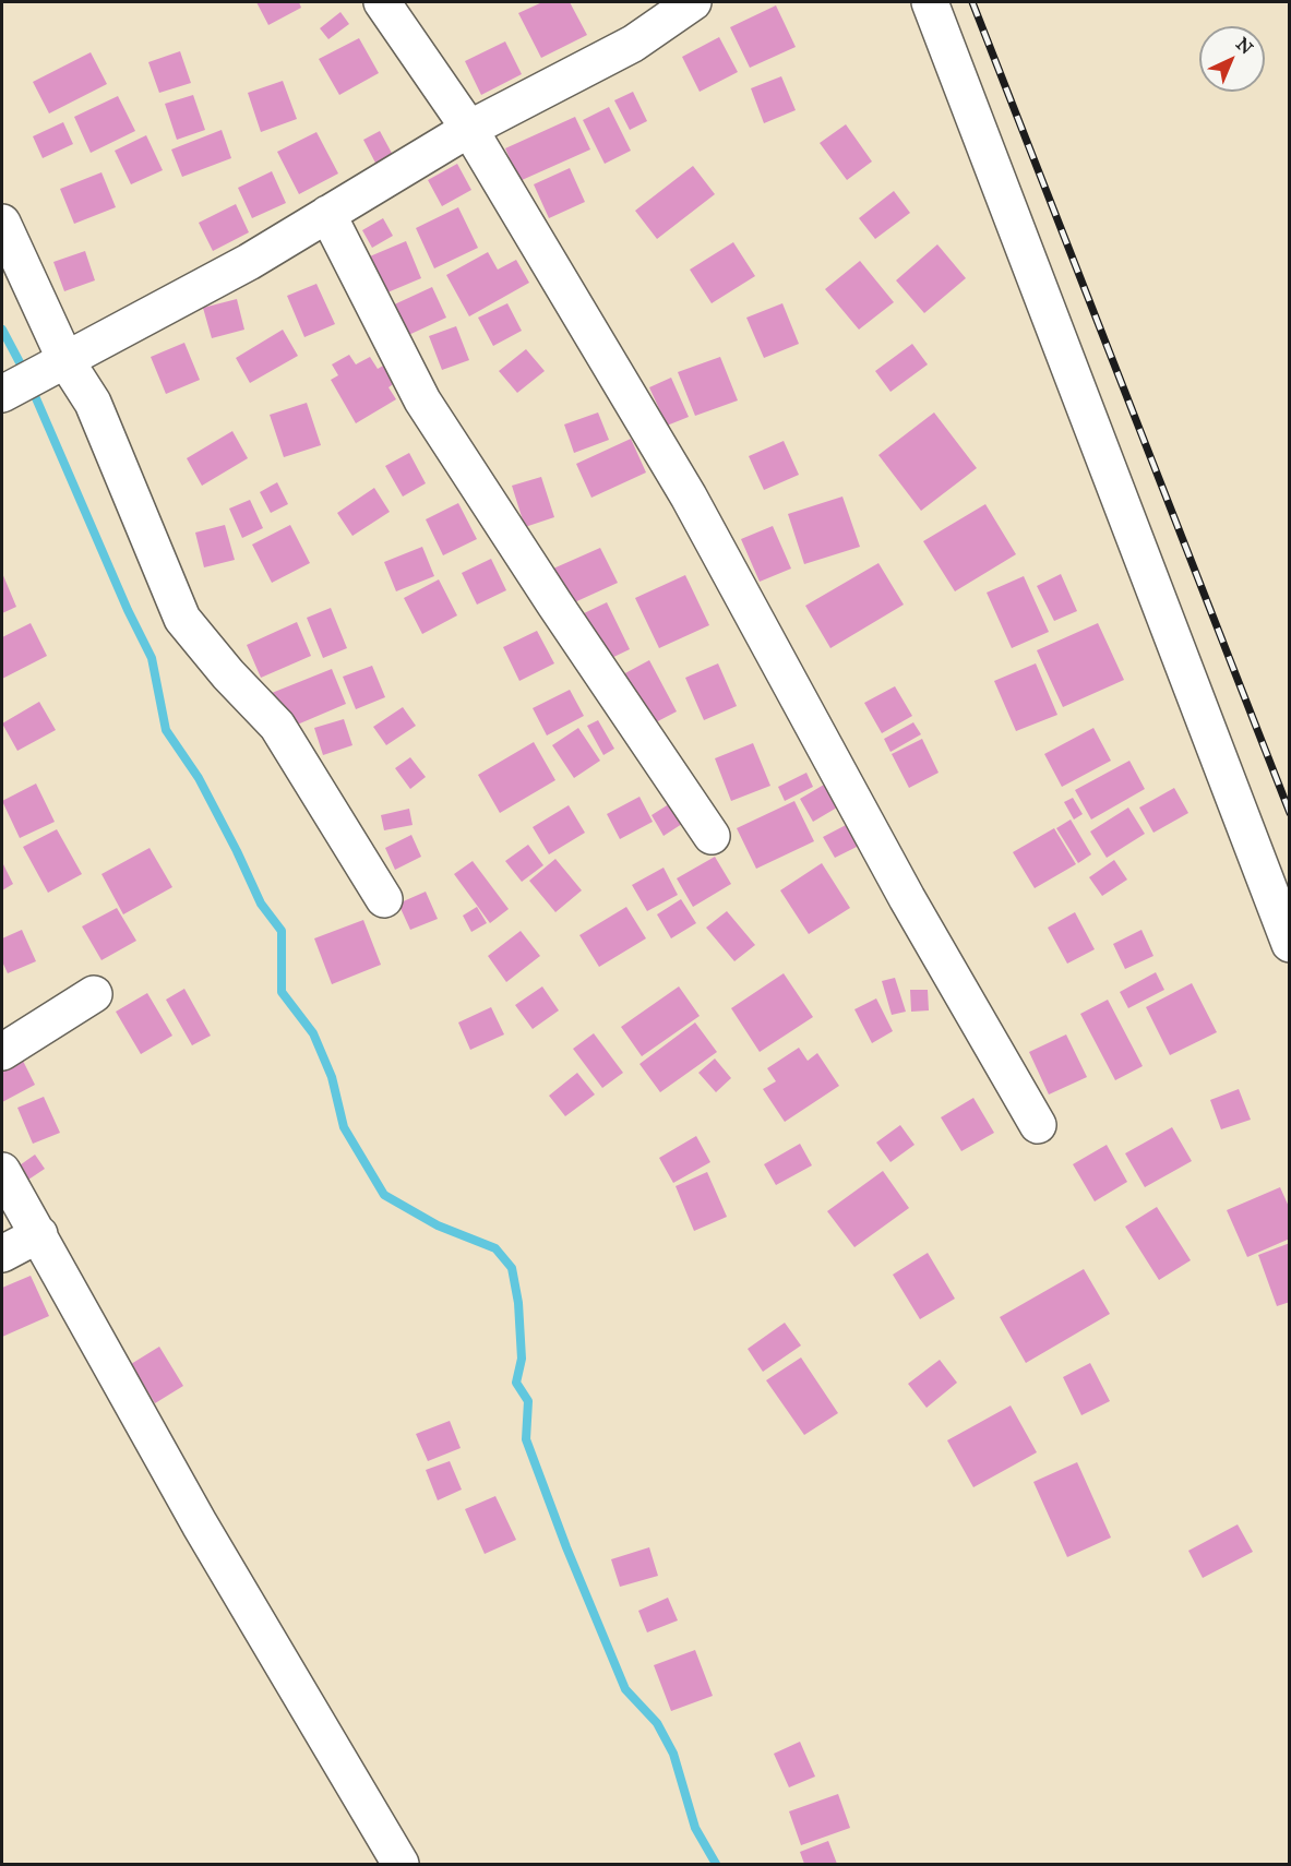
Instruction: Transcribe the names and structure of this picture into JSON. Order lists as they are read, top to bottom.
{
  "north": "top right"
}
